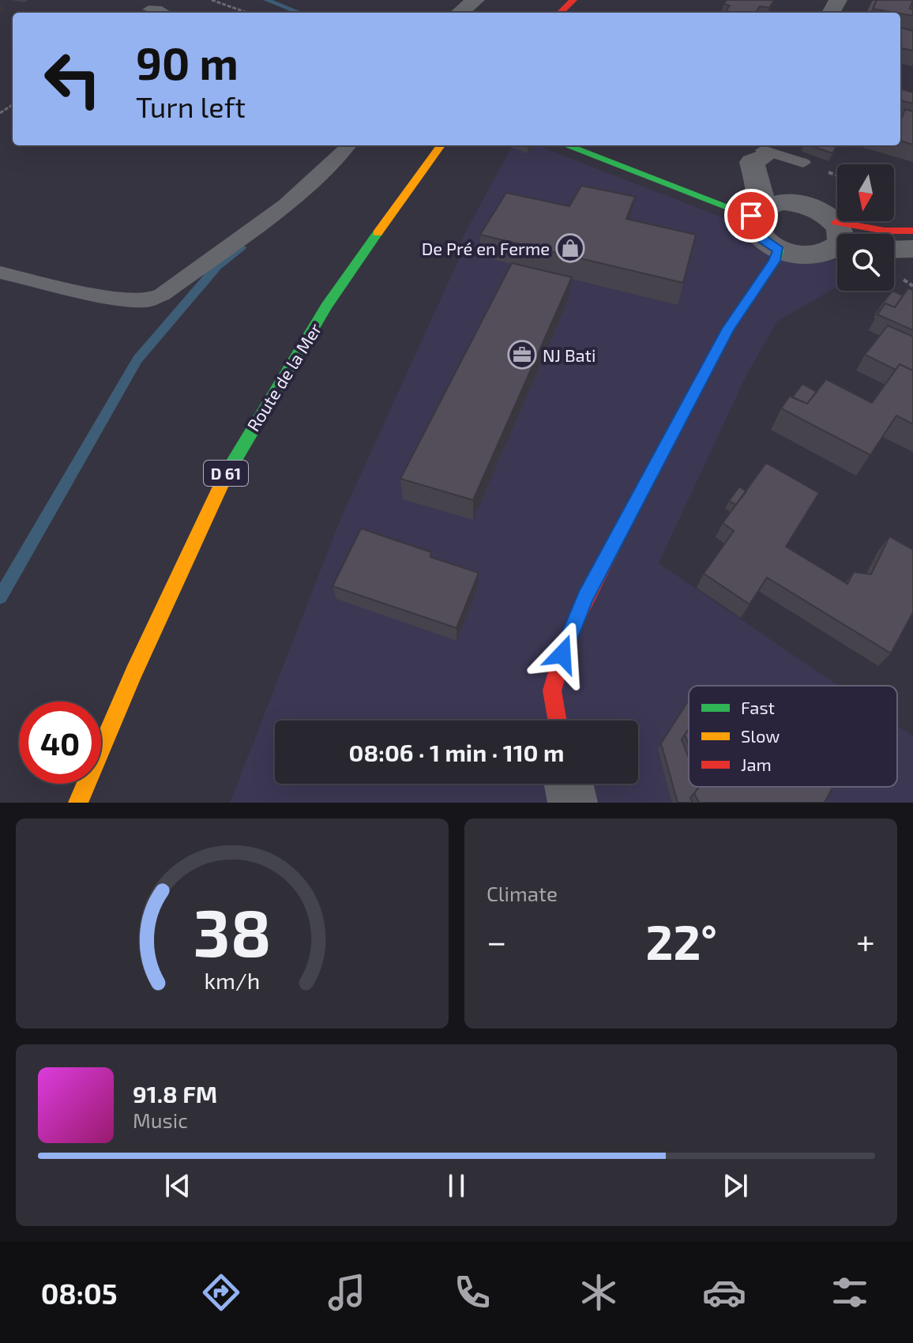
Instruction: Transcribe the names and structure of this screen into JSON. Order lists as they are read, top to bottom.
{
  "streets": {
    "street": ["Route de la Mer", "D 61"]
  },
  "places": {
    "shop": ["De Pré en Ferme"],
    "office": ["NJ Bati"]
  },
  "legend": ["Fast", "Slow", "Jam"],
  "north": "bottom",
  "page": {
    "turn": ["90 m", "Turn left"],
    "limit": "40",
    "trip": "08:06 · 1 min · 110 m",
    "tile": "Climate",
    "heat": ["−", "22°", "+"],
    "song": ["91.8 FM", "Music"],
    "tabs": "08:05",
    "gauge": ["38", "km/h"]
  }
}
